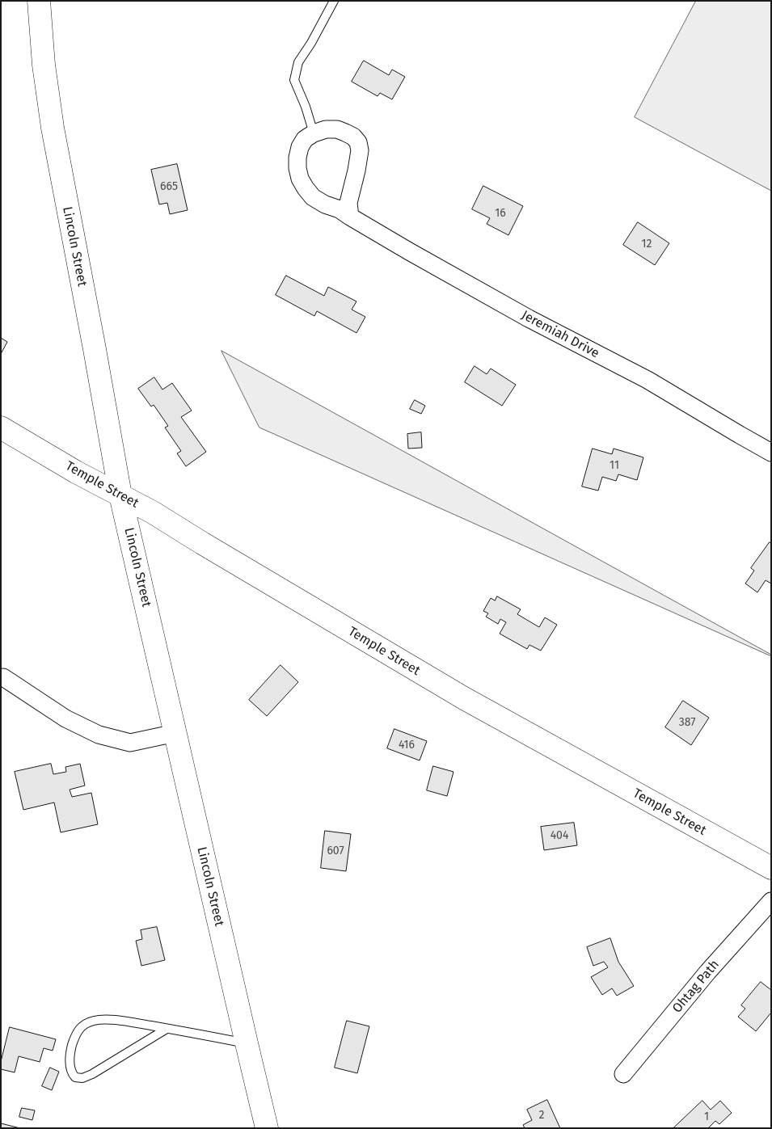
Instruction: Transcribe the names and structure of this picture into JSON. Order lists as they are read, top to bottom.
{
  "streets": {
    "main road": ["Lincoln Street", "Temple Street"],
    "street": ["Jeremiah Drive", "Ohtag Path"]
  },
  "crossings": [
    ["Lincoln Street", "Temple Street"]
  ],
  "house_numbers": [
    "665",
    "16",
    "12",
    "11",
    "387",
    "416",
    "404",
    "607",
    "2",
    "1"
  ]
}
